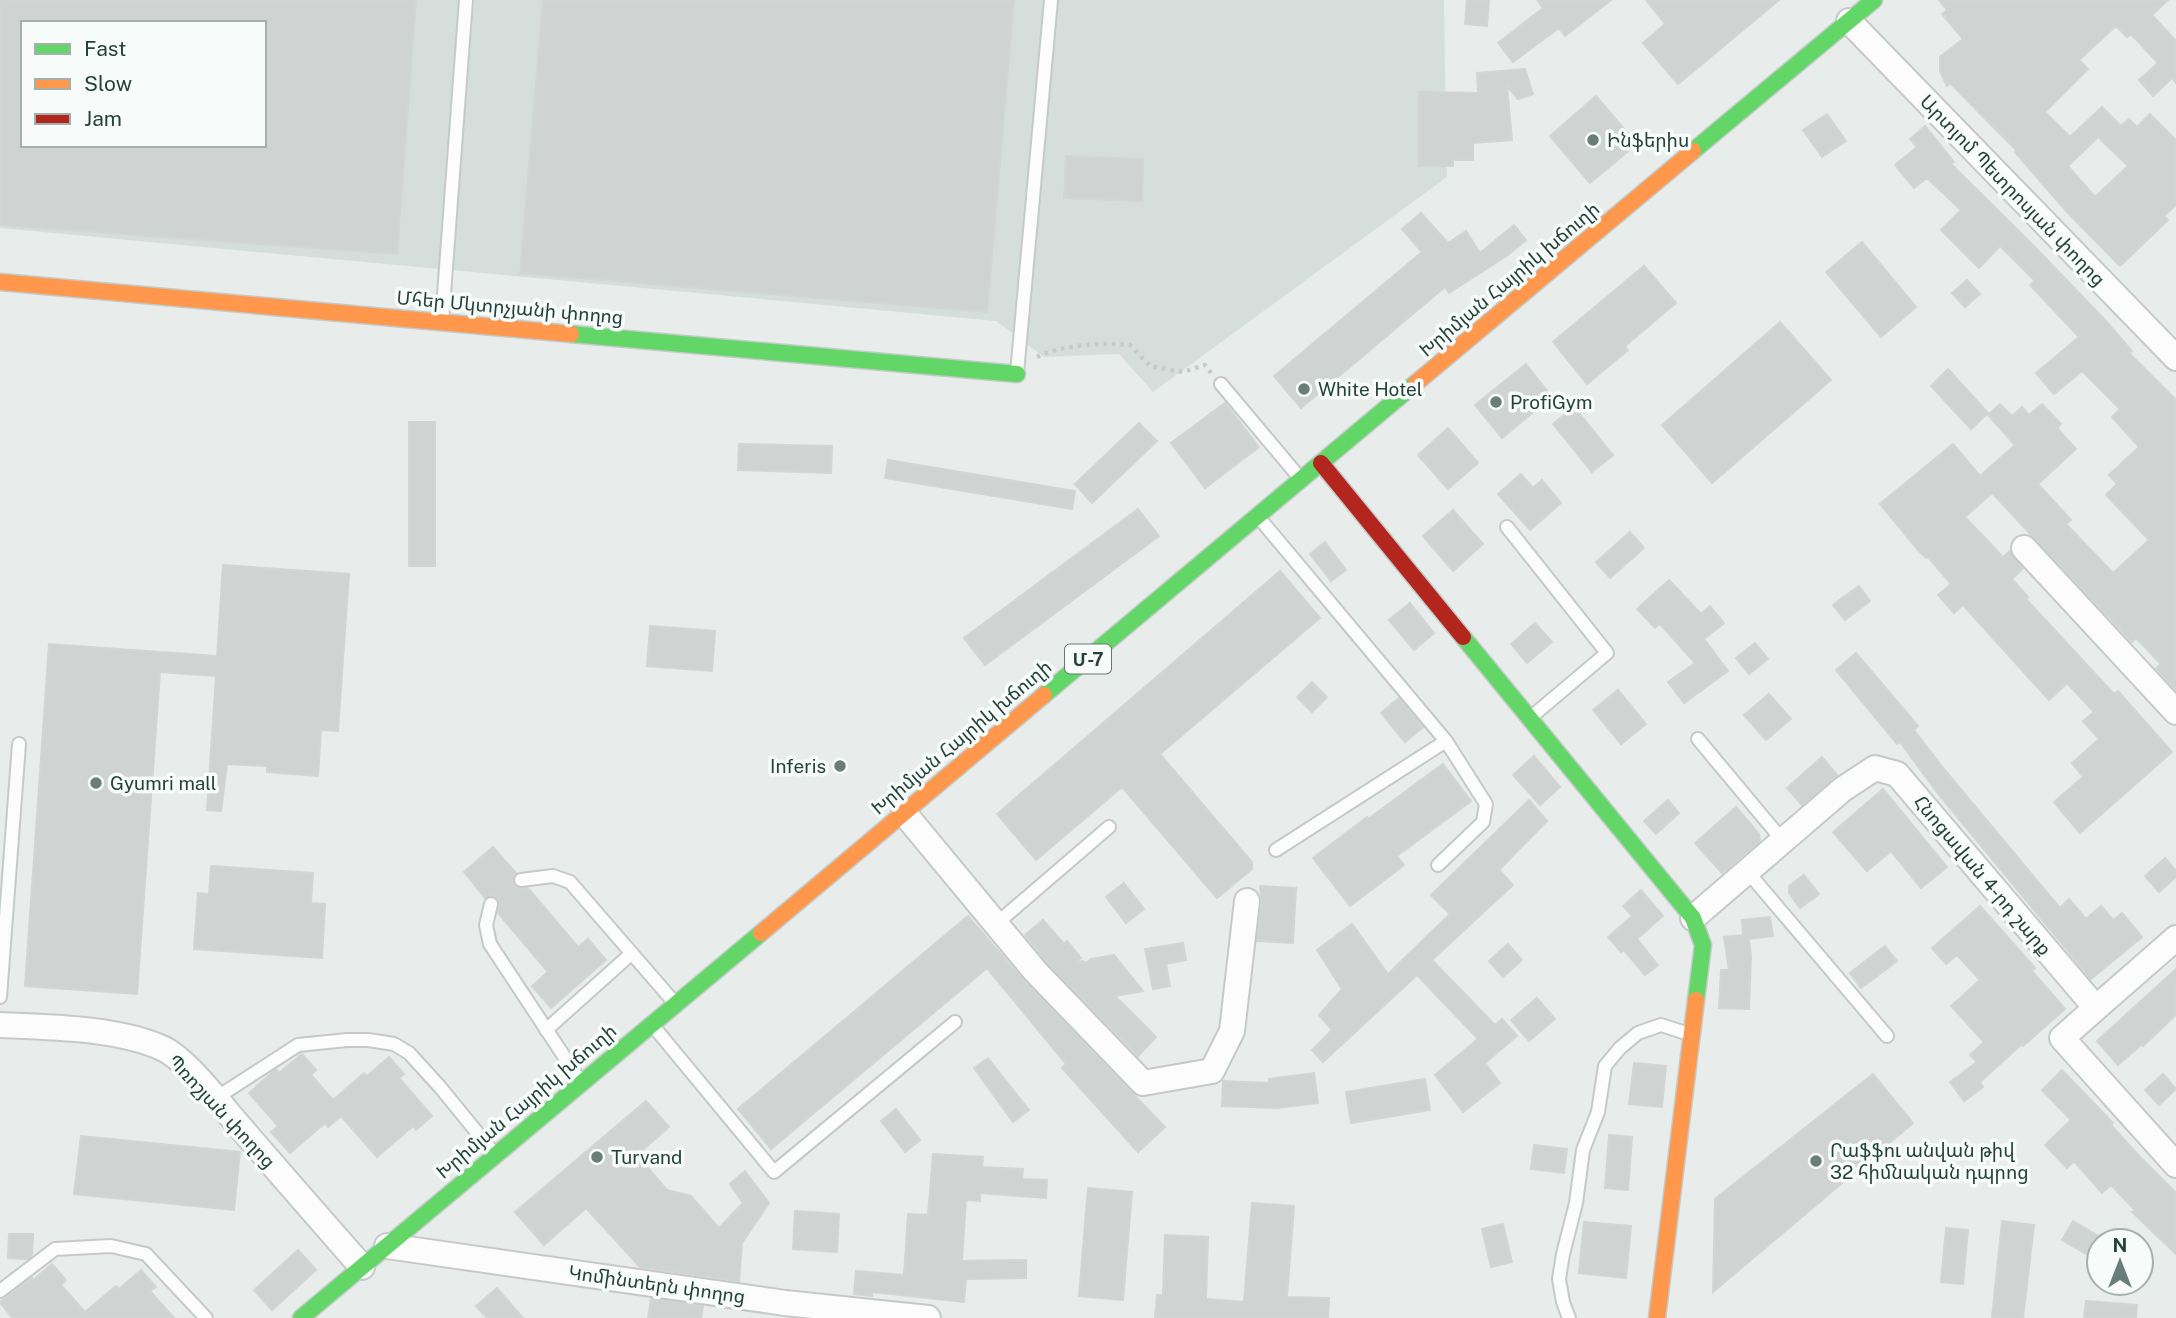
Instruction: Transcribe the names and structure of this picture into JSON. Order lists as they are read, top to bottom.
{
  "streets": {
    "main road": ["Խրիմյան Հայրիկ խճուղի", "Մհեր Մկտրչյանի փողոց", "Մ-7"],
    "street": [
      "Արտյոմ Պետրոսյան փողոց",
      "Հնոցավան 4-րդ շարք",
      "Պռոշյան փողոց",
      "Կոմինտերն փողոց"
    ]
  },
  "crossings": [
    ["Արտյոմ Պետրոսյան փողոց", "Խրիմյան Հայրիկ խճուղի"],
    ["Խրիմյան Հայրիկ խճուղի", "Պռոշյան փողոց"],
    ["Խրիմյան Հայրիկ խճուղի", "Կոմինտերն փողոց"]
  ],
  "places": [
    "Ինֆերիս",
    "White Hotel",
    "ProfiGym",
    "Inferis",
    "Gyumri mall",
    "Turvand",
    "Րաֆֆու անվան թիվ 32 հիմնական դպրոց"
  ],
  "legend": ["Fast", "Slow", "Jam"],
  "north": "top"
}
